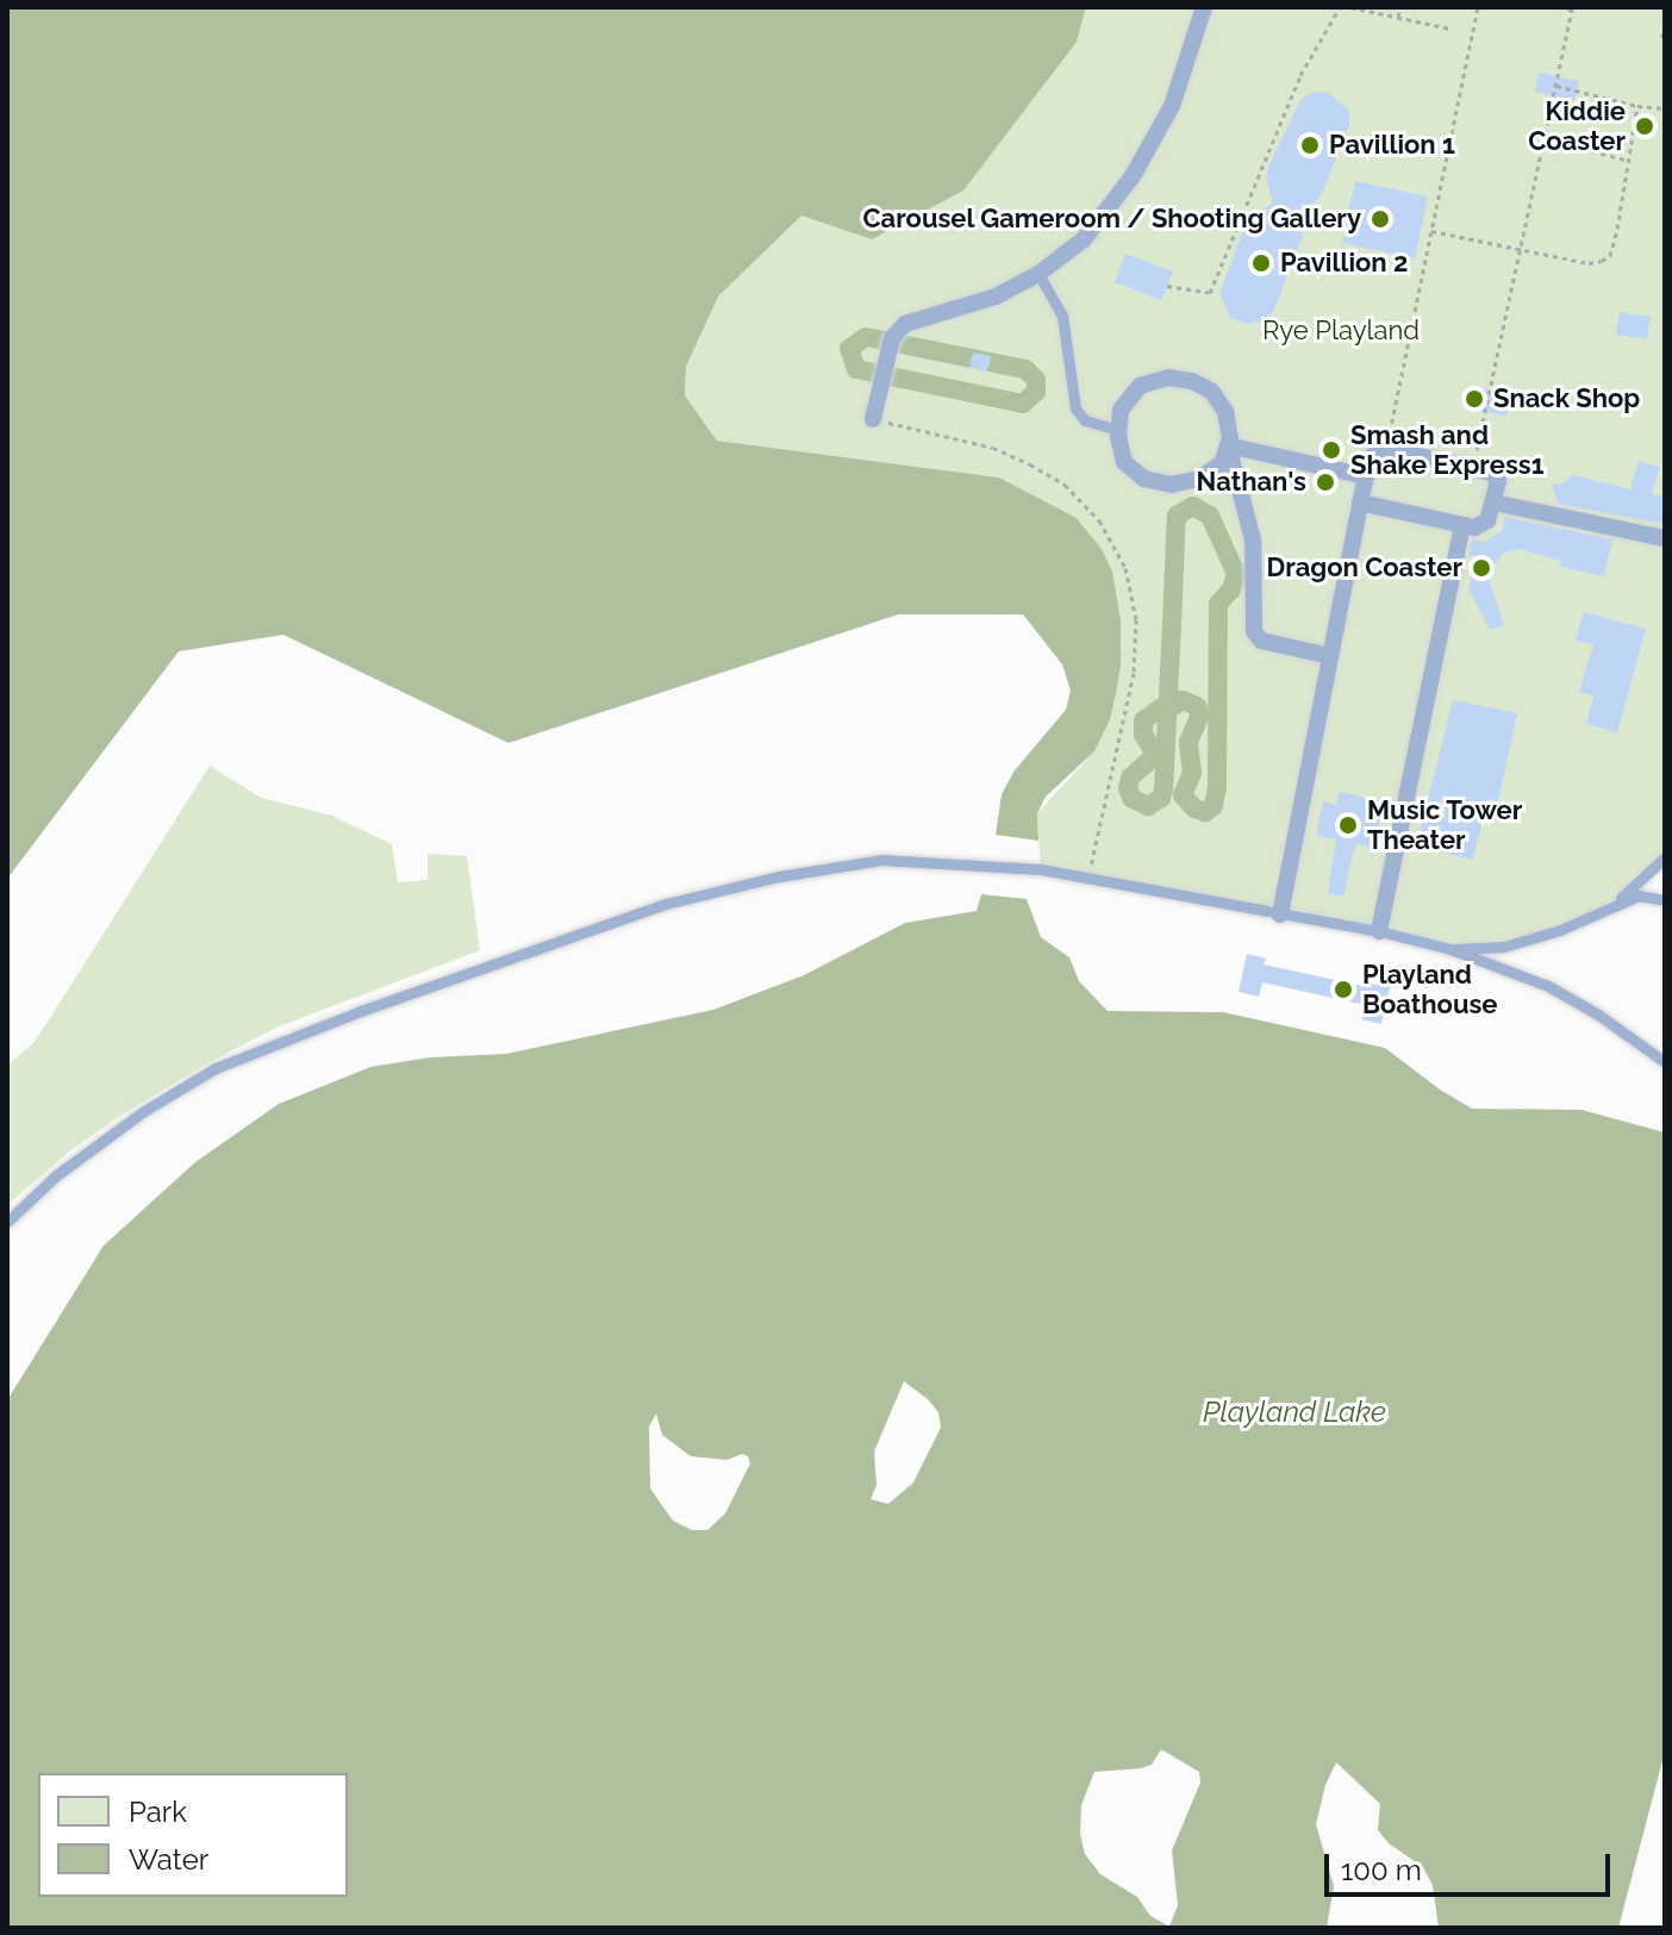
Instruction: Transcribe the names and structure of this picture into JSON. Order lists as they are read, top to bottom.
{
  "water": ["Playland Lake"],
  "parks": ["Rye Playland"],
  "places": [
    "Kiddie Coaster",
    "Pavillion 1",
    "Carousel Gameroom / Shooting Gallery",
    "Pavillion 2",
    "Snack Shop",
    "Smash and Shake Express1",
    "Nathan's",
    "Dragon Coaster",
    "Music Tower Theater",
    "Playland Boathouse"
  ],
  "legend": ["Park", "Water"],
  "scale_bar": "100 m"
}
